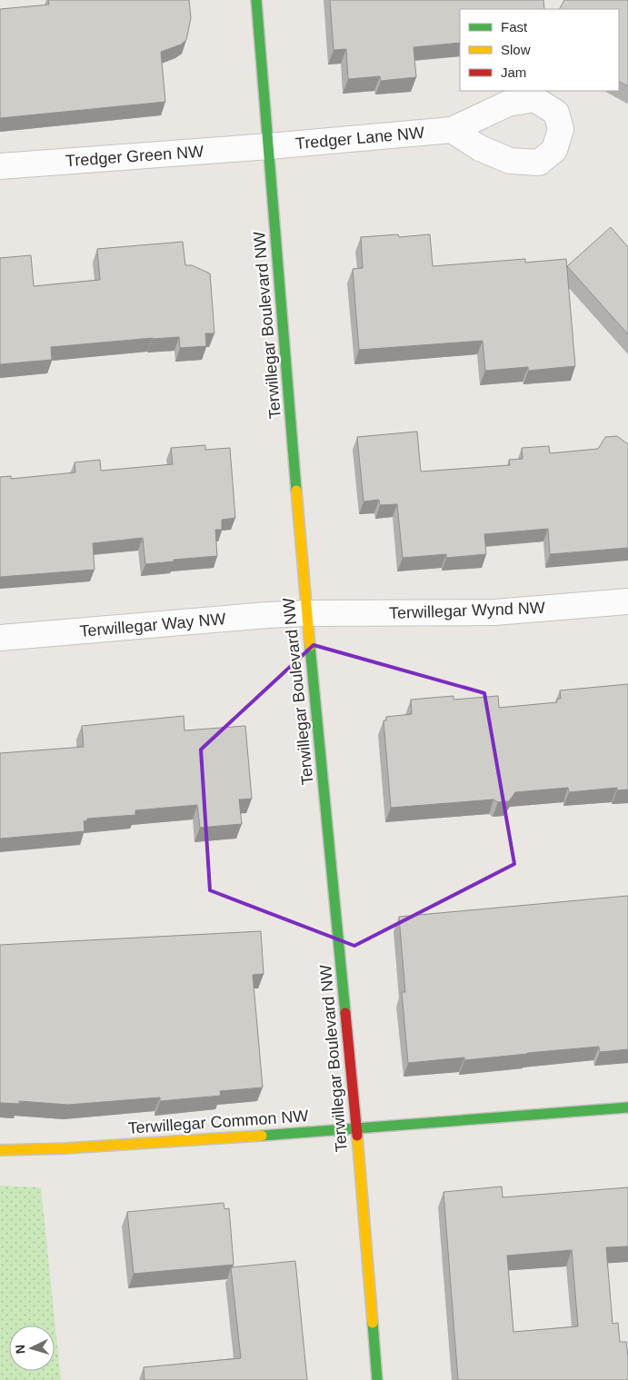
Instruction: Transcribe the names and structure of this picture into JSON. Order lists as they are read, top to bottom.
{
  "streets": {
    "street": [
      "Tredger Lane NW",
      "Tredger Green NW",
      "Terwillegar Boulevard NW",
      "Terwillegar Wynd NW",
      "Terwillegar Way NW",
      "Terwillegar Common NW"
    ]
  },
  "crossings": [
    ["Tredger Lane NW", "Tredger Green NW"],
    ["Tredger Lane NW", "Terwillegar Boulevard NW"],
    ["Tredger Green NW", "Terwillegar Boulevard NW"],
    ["Terwillegar Boulevard NW", "Terwillegar Wynd NW"],
    ["Terwillegar Boulevard NW", "Terwillegar Way NW"],
    ["Terwillegar Boulevard NW", "Terwillegar Common NW"],
    ["Terwillegar Wynd NW", "Terwillegar Way NW"]
  ],
  "legend": ["Fast", "Slow", "Jam"],
  "north": "left"
}
